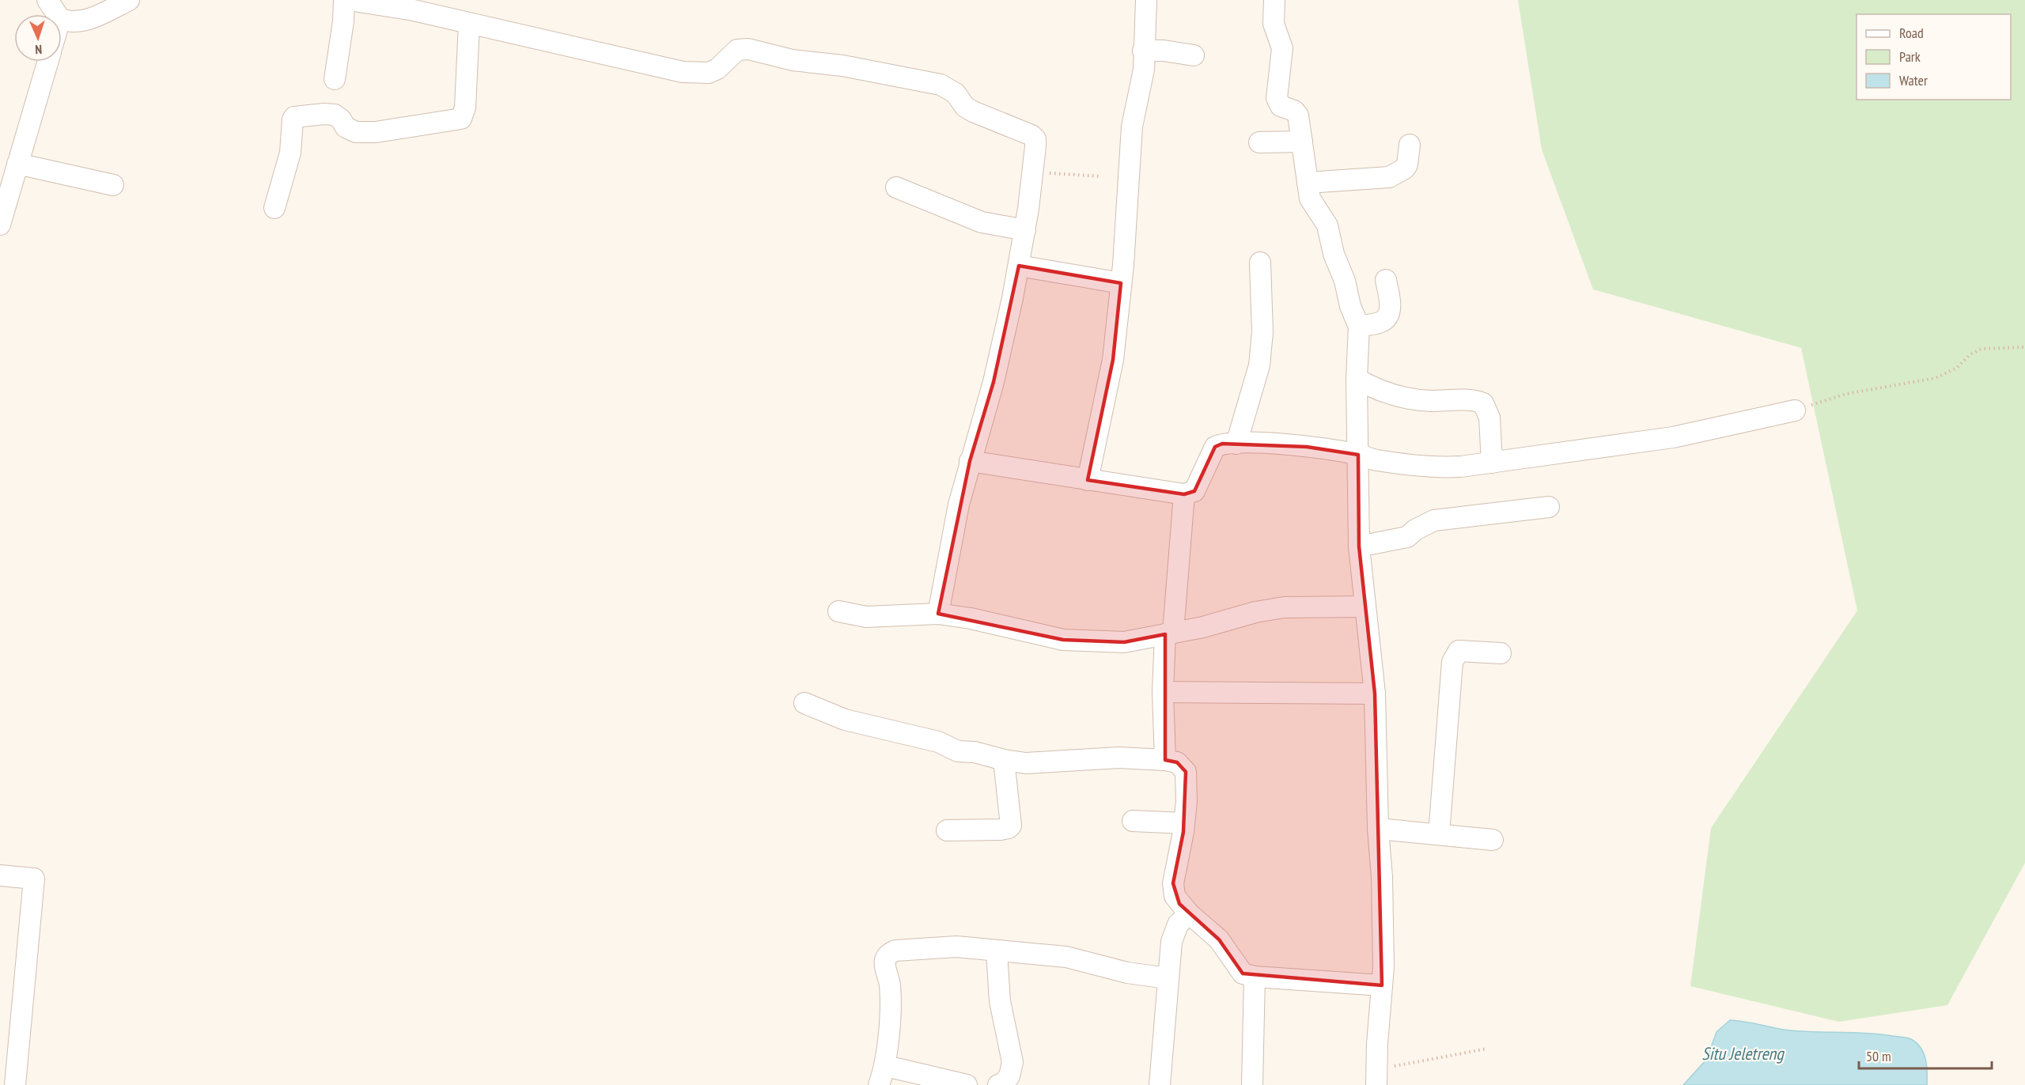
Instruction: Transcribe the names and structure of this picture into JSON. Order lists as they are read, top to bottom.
{
  "water": ["Situ Jeletreng"],
  "legend": ["Road", "Park", "Water"],
  "scale_bar": "50 m",
  "north": "bottom"
}
